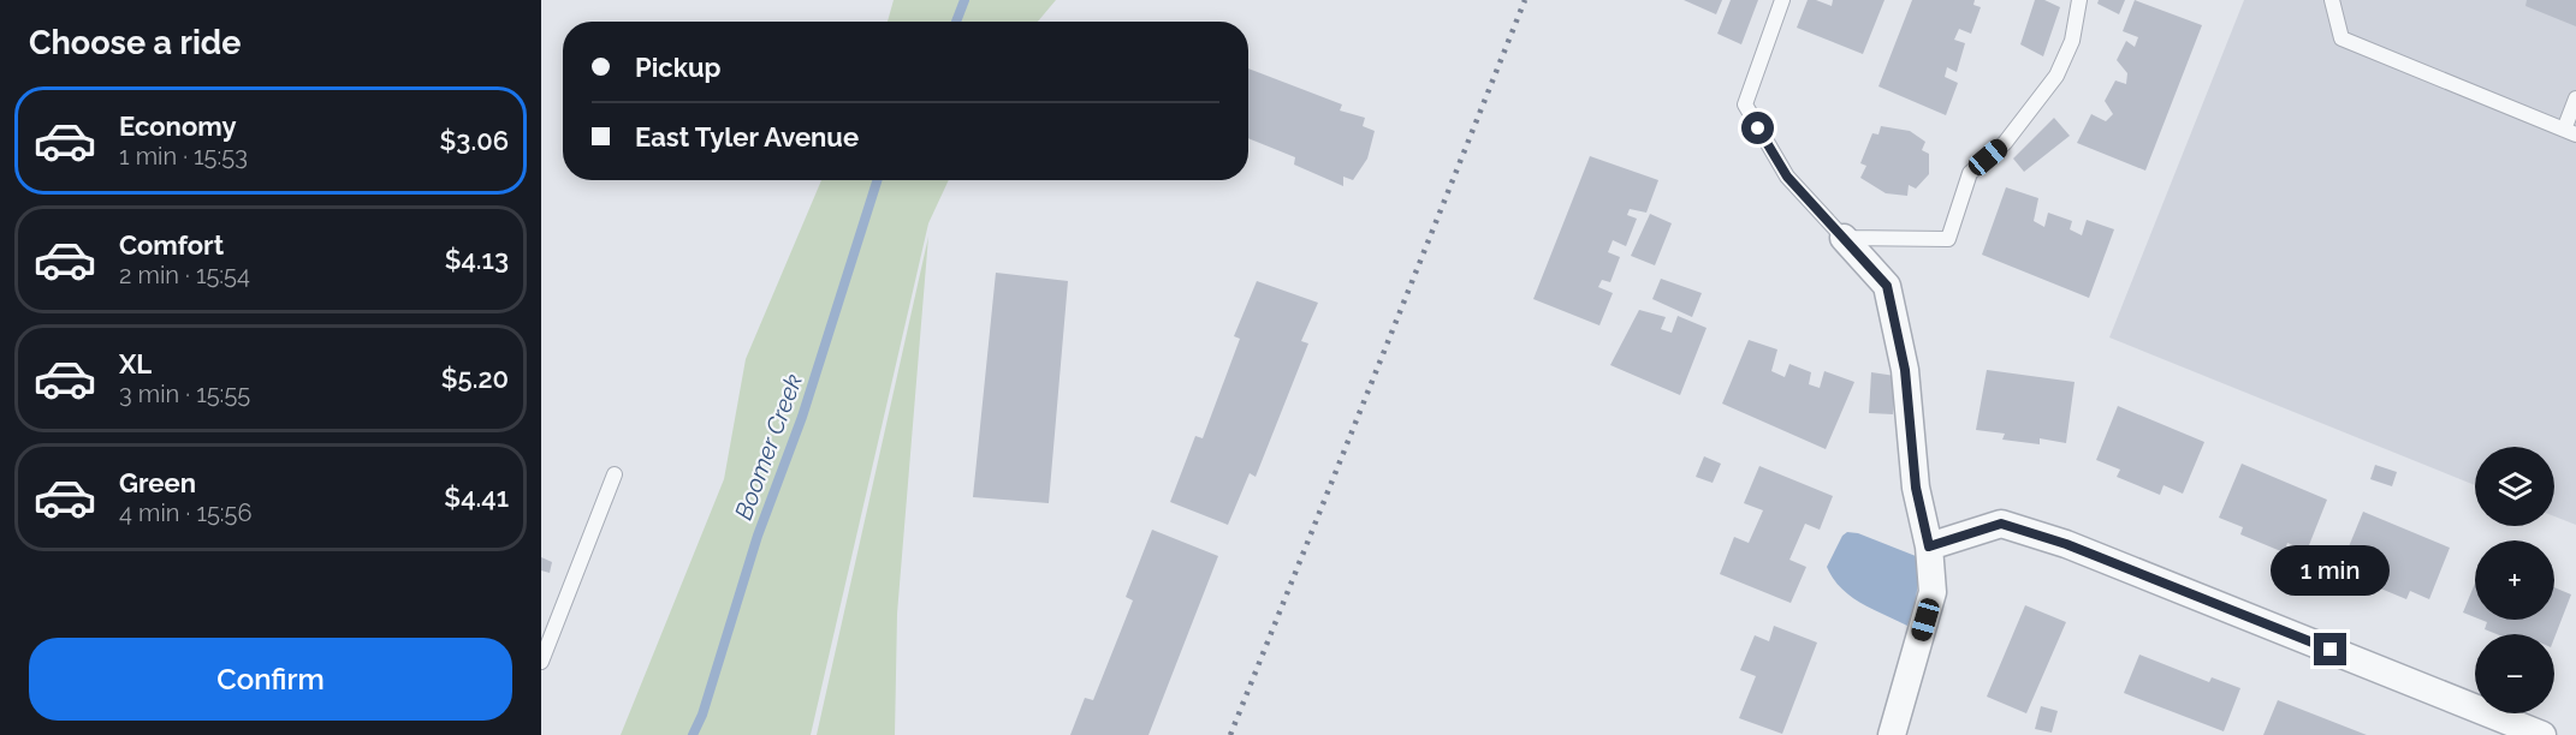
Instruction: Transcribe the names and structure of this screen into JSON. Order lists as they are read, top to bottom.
{
  "water": ["Boomer Creek"],
  "page": {
    "heading": "Choose a ride",
    "banner": ["Pickup", "East Tyler Avenue"],
    "list": [
      {
        "name": "Economy",
        "note": "1 min · 15:53",
        "value": "$3.06"
      },
      {
        "name": "Comfort",
        "note": "2 min · 15:54",
        "value": "$4.13"
      },
      {
        "name": "XL",
        "note": "3 min · 15:55",
        "value": "$5.20"
      },
      {
        "name": "Green",
        "note": "4 min · 15:56",
        "value": "$4.41"
      }
    ],
    "map_buttons": ["+", "−"],
    "bubble": "1 min",
    "buttons": "Confirm"
  }
}
